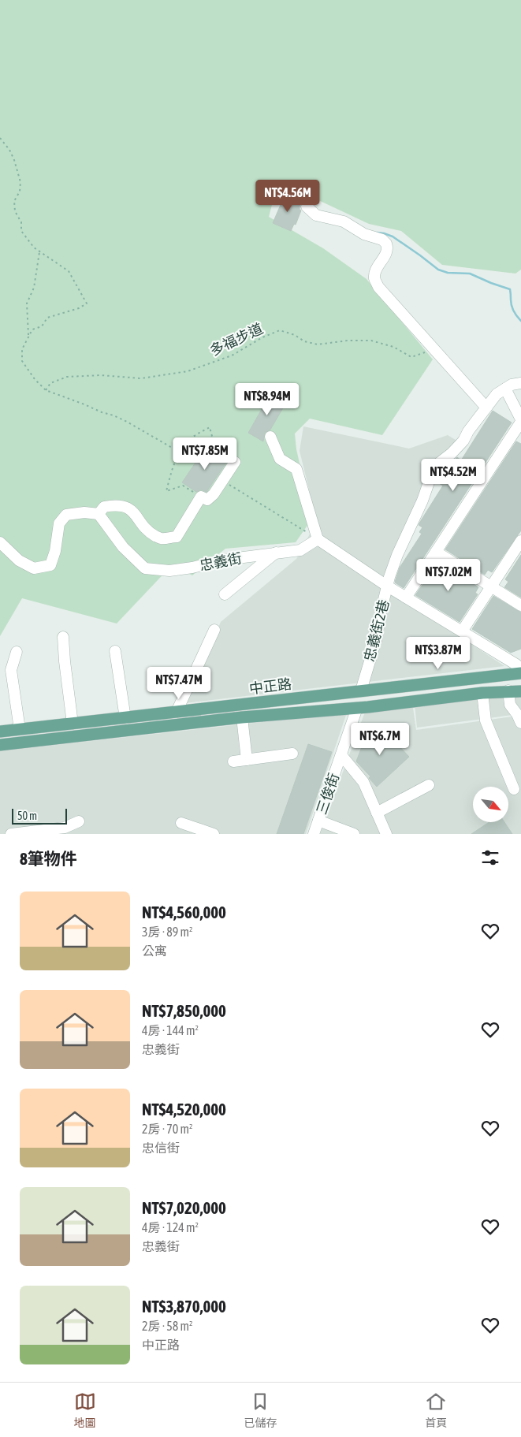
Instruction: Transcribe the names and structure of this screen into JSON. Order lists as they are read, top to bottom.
{
  "streets": {
    "main road": ["中正路"],
    "street": ["忠義街", "忠義街2巷", "三俊街"],
    "path": ["多福步道"]
  },
  "crossings": [
    ["忠義街2巷", "中正路"],
    ["中正路", "三俊街"]
  ],
  "scale_bar": "50 m",
  "north": "bottom right",
  "page": {
    "price": [
      "NT$4.56M",
      "NT$8.94M",
      "NT$7.85M",
      "NT$4.52M",
      "NT$7.02M",
      "NT$3.87M",
      "NT$7.47M",
      "NT$6.7M"
    ],
    "scale": "50 m",
    "heading": "8筆物件",
    "list": [
      {
        "name": "NT$4,560,000",
        "note": "3房 · 89 m² · 公寓"
      },
      {
        "name": "NT$7,850,000",
        "note": "4房 · 144 m² · 忠義街"
      },
      {
        "name": "NT$4,520,000",
        "note": "2房 · 70 m² · 忠信街"
      },
      {
        "name": "NT$7,020,000",
        "note": "4房 · 124 m² · 忠義街"
      },
      {
        "name": "NT$3,870,000",
        "note": "2房 · 58 m² · 中正路"
      }
    ],
    "tabs": ["地圖", "已儲存", "首頁"]
  }
}
